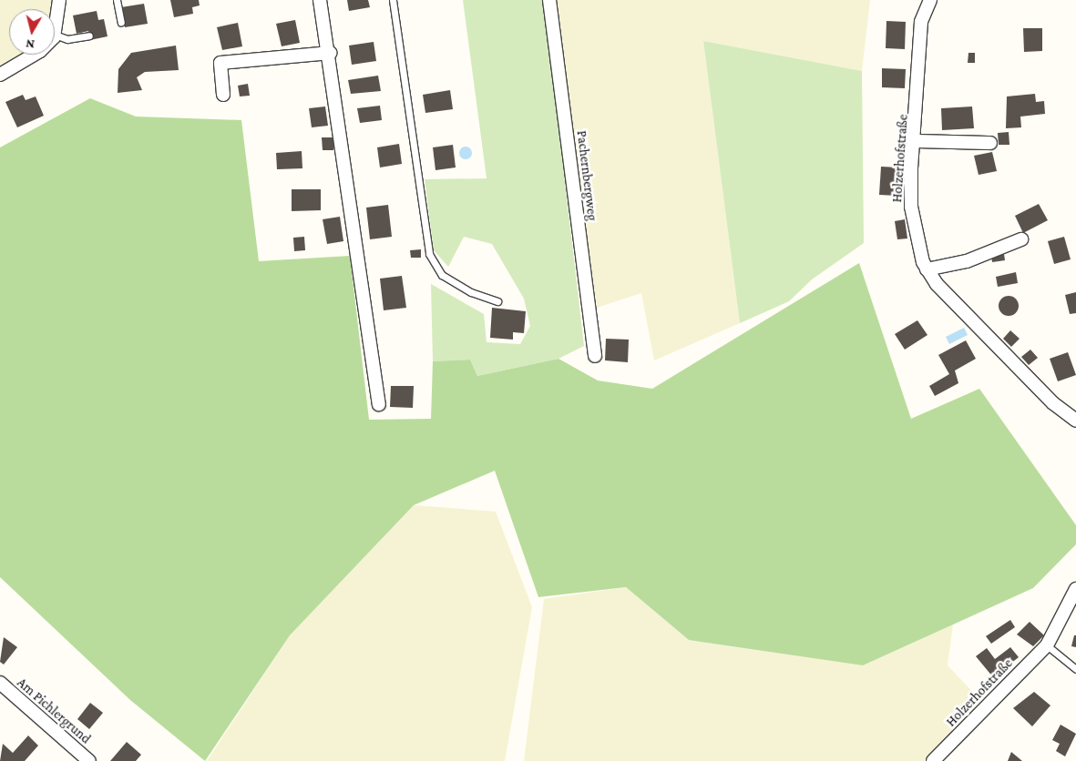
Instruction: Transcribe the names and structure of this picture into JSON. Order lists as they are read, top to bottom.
{
  "streets": {
    "street": ["Holzerhofstraße", "Pachernbergweg", "Am Pichlergrund"]
  },
  "north": "bottom"
}
